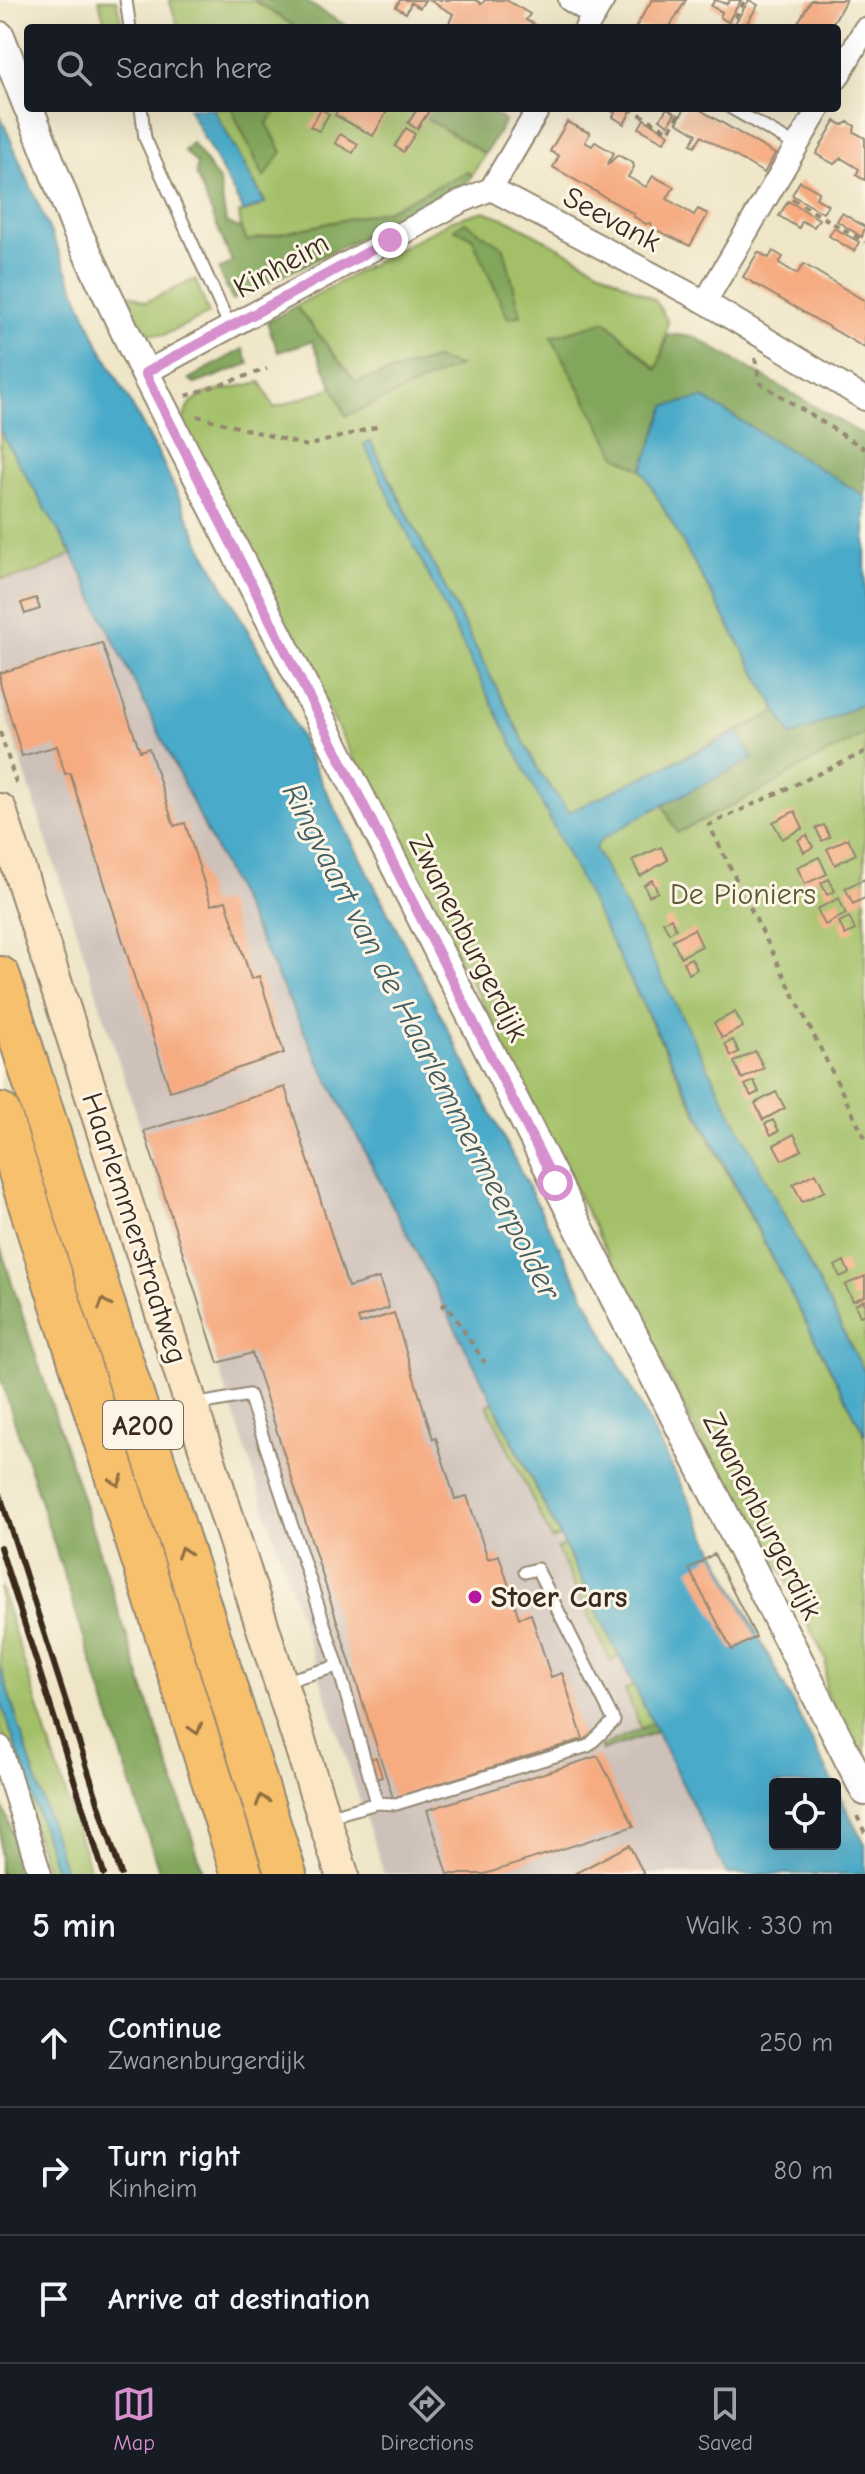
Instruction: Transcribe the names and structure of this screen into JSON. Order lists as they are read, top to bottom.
{
  "streets": {
    "highway": ["A200"],
    "main road": ["Haarlemmerstraatweg"],
    "street": ["Seevank", "Kinheim", "Zwanenburgerdijk"]
  },
  "crossings": [
    ["Seevank", "Kinheim"],
    ["Kinheim", "Zwanenburgerdijk"]
  ],
  "water": ["Ringvaart van de Haarlemmermeerpolder"],
  "parks": ["De Pioniers"],
  "places": ["Stoer Cars"],
  "page": {
    "search": "Search here",
    "heading": ["5 min", "Walk · 330 m"],
    "list": [
      ["Continue", "Zwanenburgerdijk", "250 m"],
      ["Turn right", "Kinheim", "80 m"],
      "Arrive at destination"
    ],
    "nav": ["Map", "Directions", "Saved"]
  }
}
